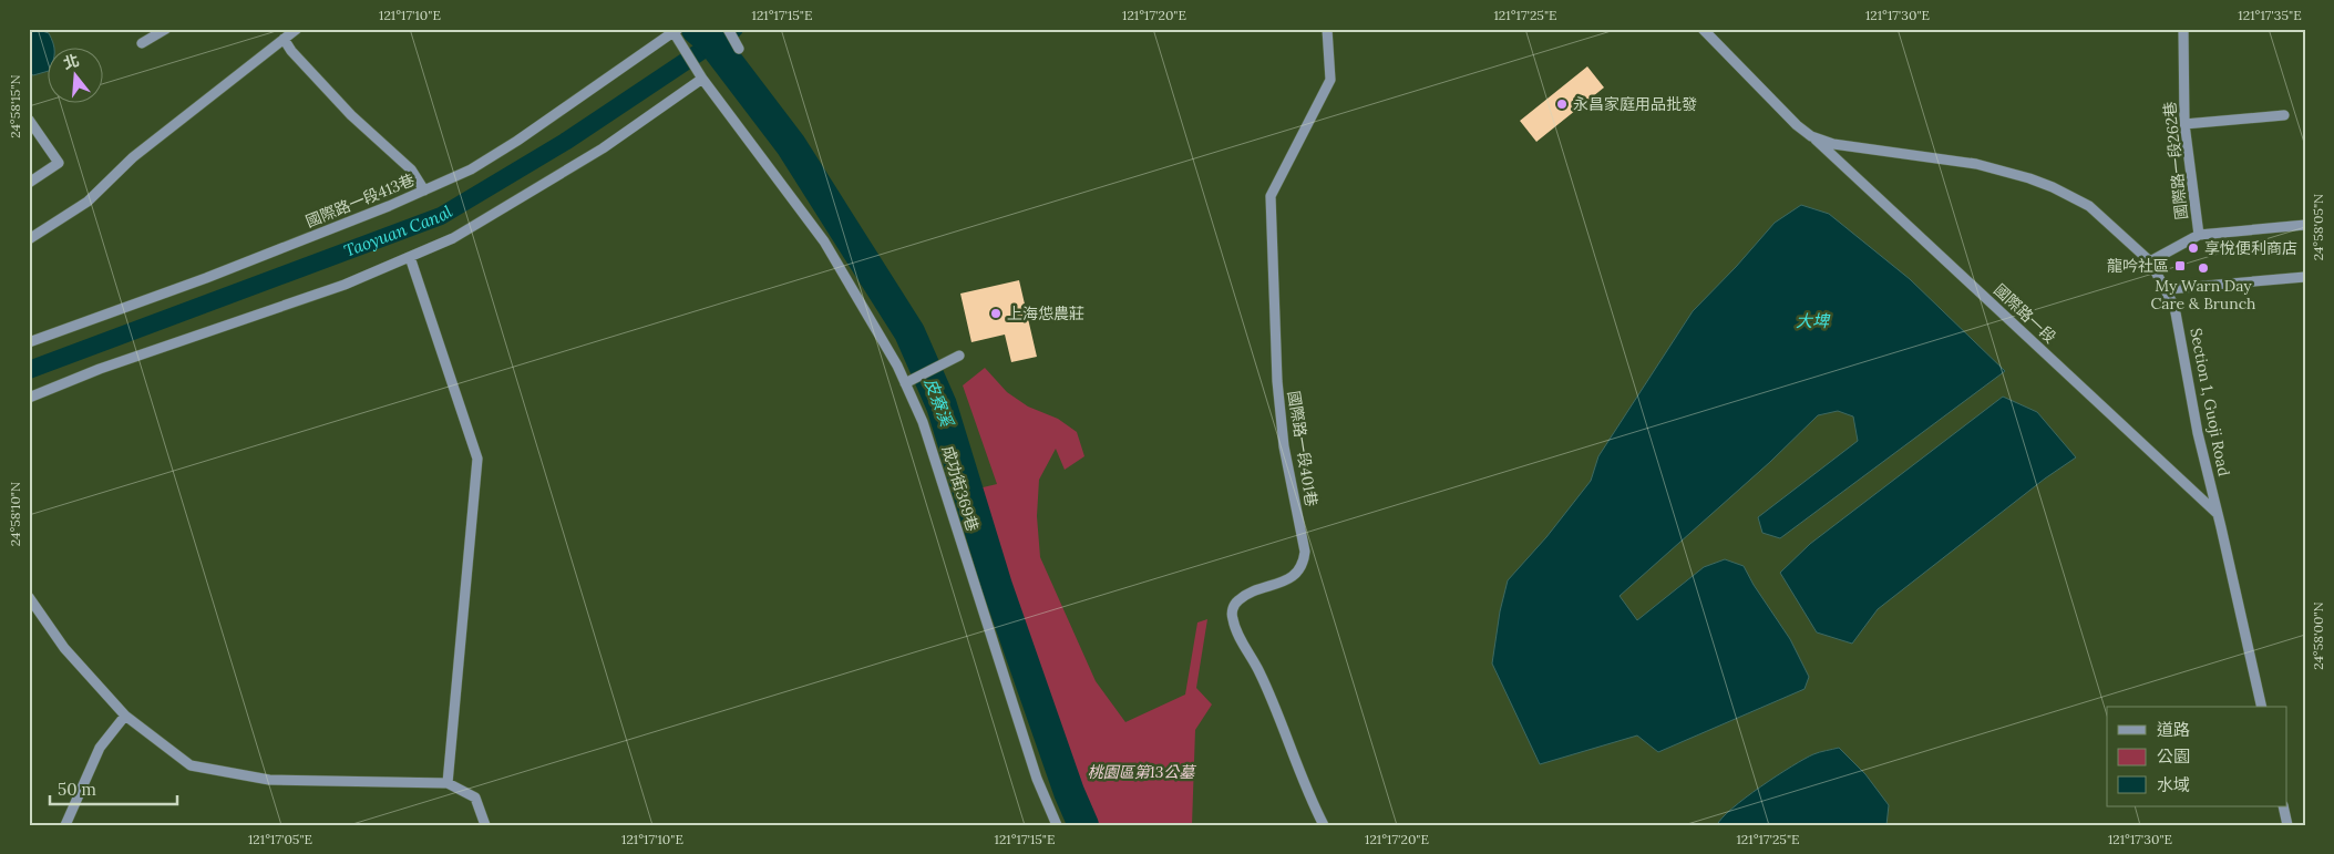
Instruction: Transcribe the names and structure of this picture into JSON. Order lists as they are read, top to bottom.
{
  "streets": {
    "street": [
      "國際路一段262巷",
      "國際路一段413巷",
      "國際路一段",
      "Section 1, Guoji Road",
      "國際路一段401巷",
      "成功街369巷"
    ]
  },
  "crossings": [
    ["國際路一段262巷", "Section 1, Guoji Road"],
    ["國際路一段413巷", "成功街369巷"],
    ["國際路一段", "Section 1, Guoji Road"]
  ],
  "water": ["Taoyuan Canal", "大埤", "皮寮溪"],
  "parks": ["桃園區第13公墓"],
  "places": {
    "other": [
      "永昌家庭用品批發",
      "享悅便利商店",
      "My Warn Day Care & Brunch",
      "上海怹農莊"
    ],
    "transit": ["龍吟社區"]
  },
  "legend": ["道路", "公園", "水域"],
  "scale_bar": "50 m",
  "north": "top",
  "coordinates": [
    "121°17'10\"E",
    "121°17'15\"E",
    "121°17'20\"E",
    "121°17'25\"E",
    "121°17'30\"E",
    "121°17'35\"E",
    "24°58'15\"N",
    "24°58'05\"N",
    "24°58'10\"N",
    "24°58'00\"N",
    "121°17'05\"E"
  ]
}
